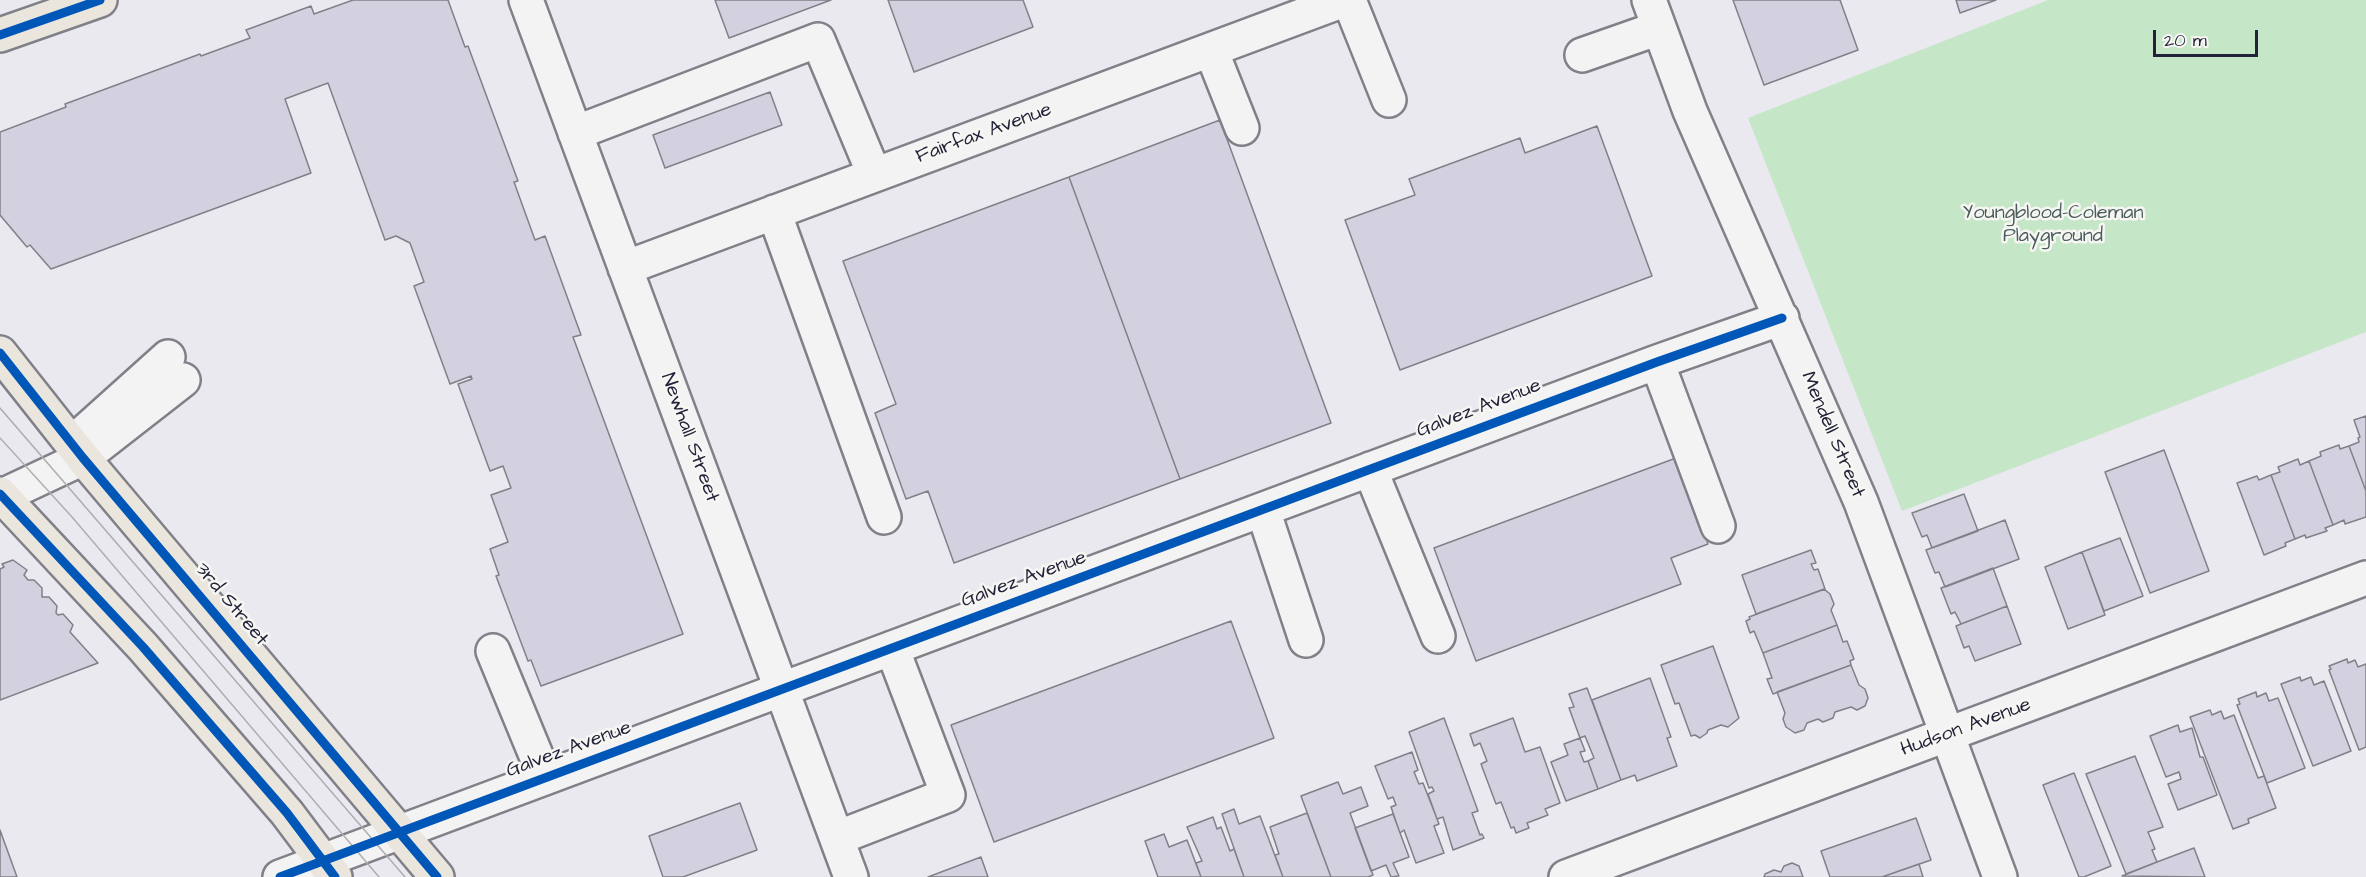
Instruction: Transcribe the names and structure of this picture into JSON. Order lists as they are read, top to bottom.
{
  "streets": {
    "main road": ["3rd Street"],
    "street": [
      "Fairfax Avenue",
      "Galvez Avenue",
      "Mendell Street",
      "Newhall Street",
      "Hudson Avenue"
    ]
  },
  "crossings": [
    ["Fairfax Avenue", "Newhall Street"],
    ["Galvez Avenue", "Mendell Street"],
    ["Galvez Avenue", "Newhall Street"],
    ["Galvez Avenue", "3rd Street"],
    ["Mendell Street", "Hudson Avenue"]
  ],
  "parks": ["Youngblood-Coleman Playground"],
  "scale_bar": "20 m"
}
